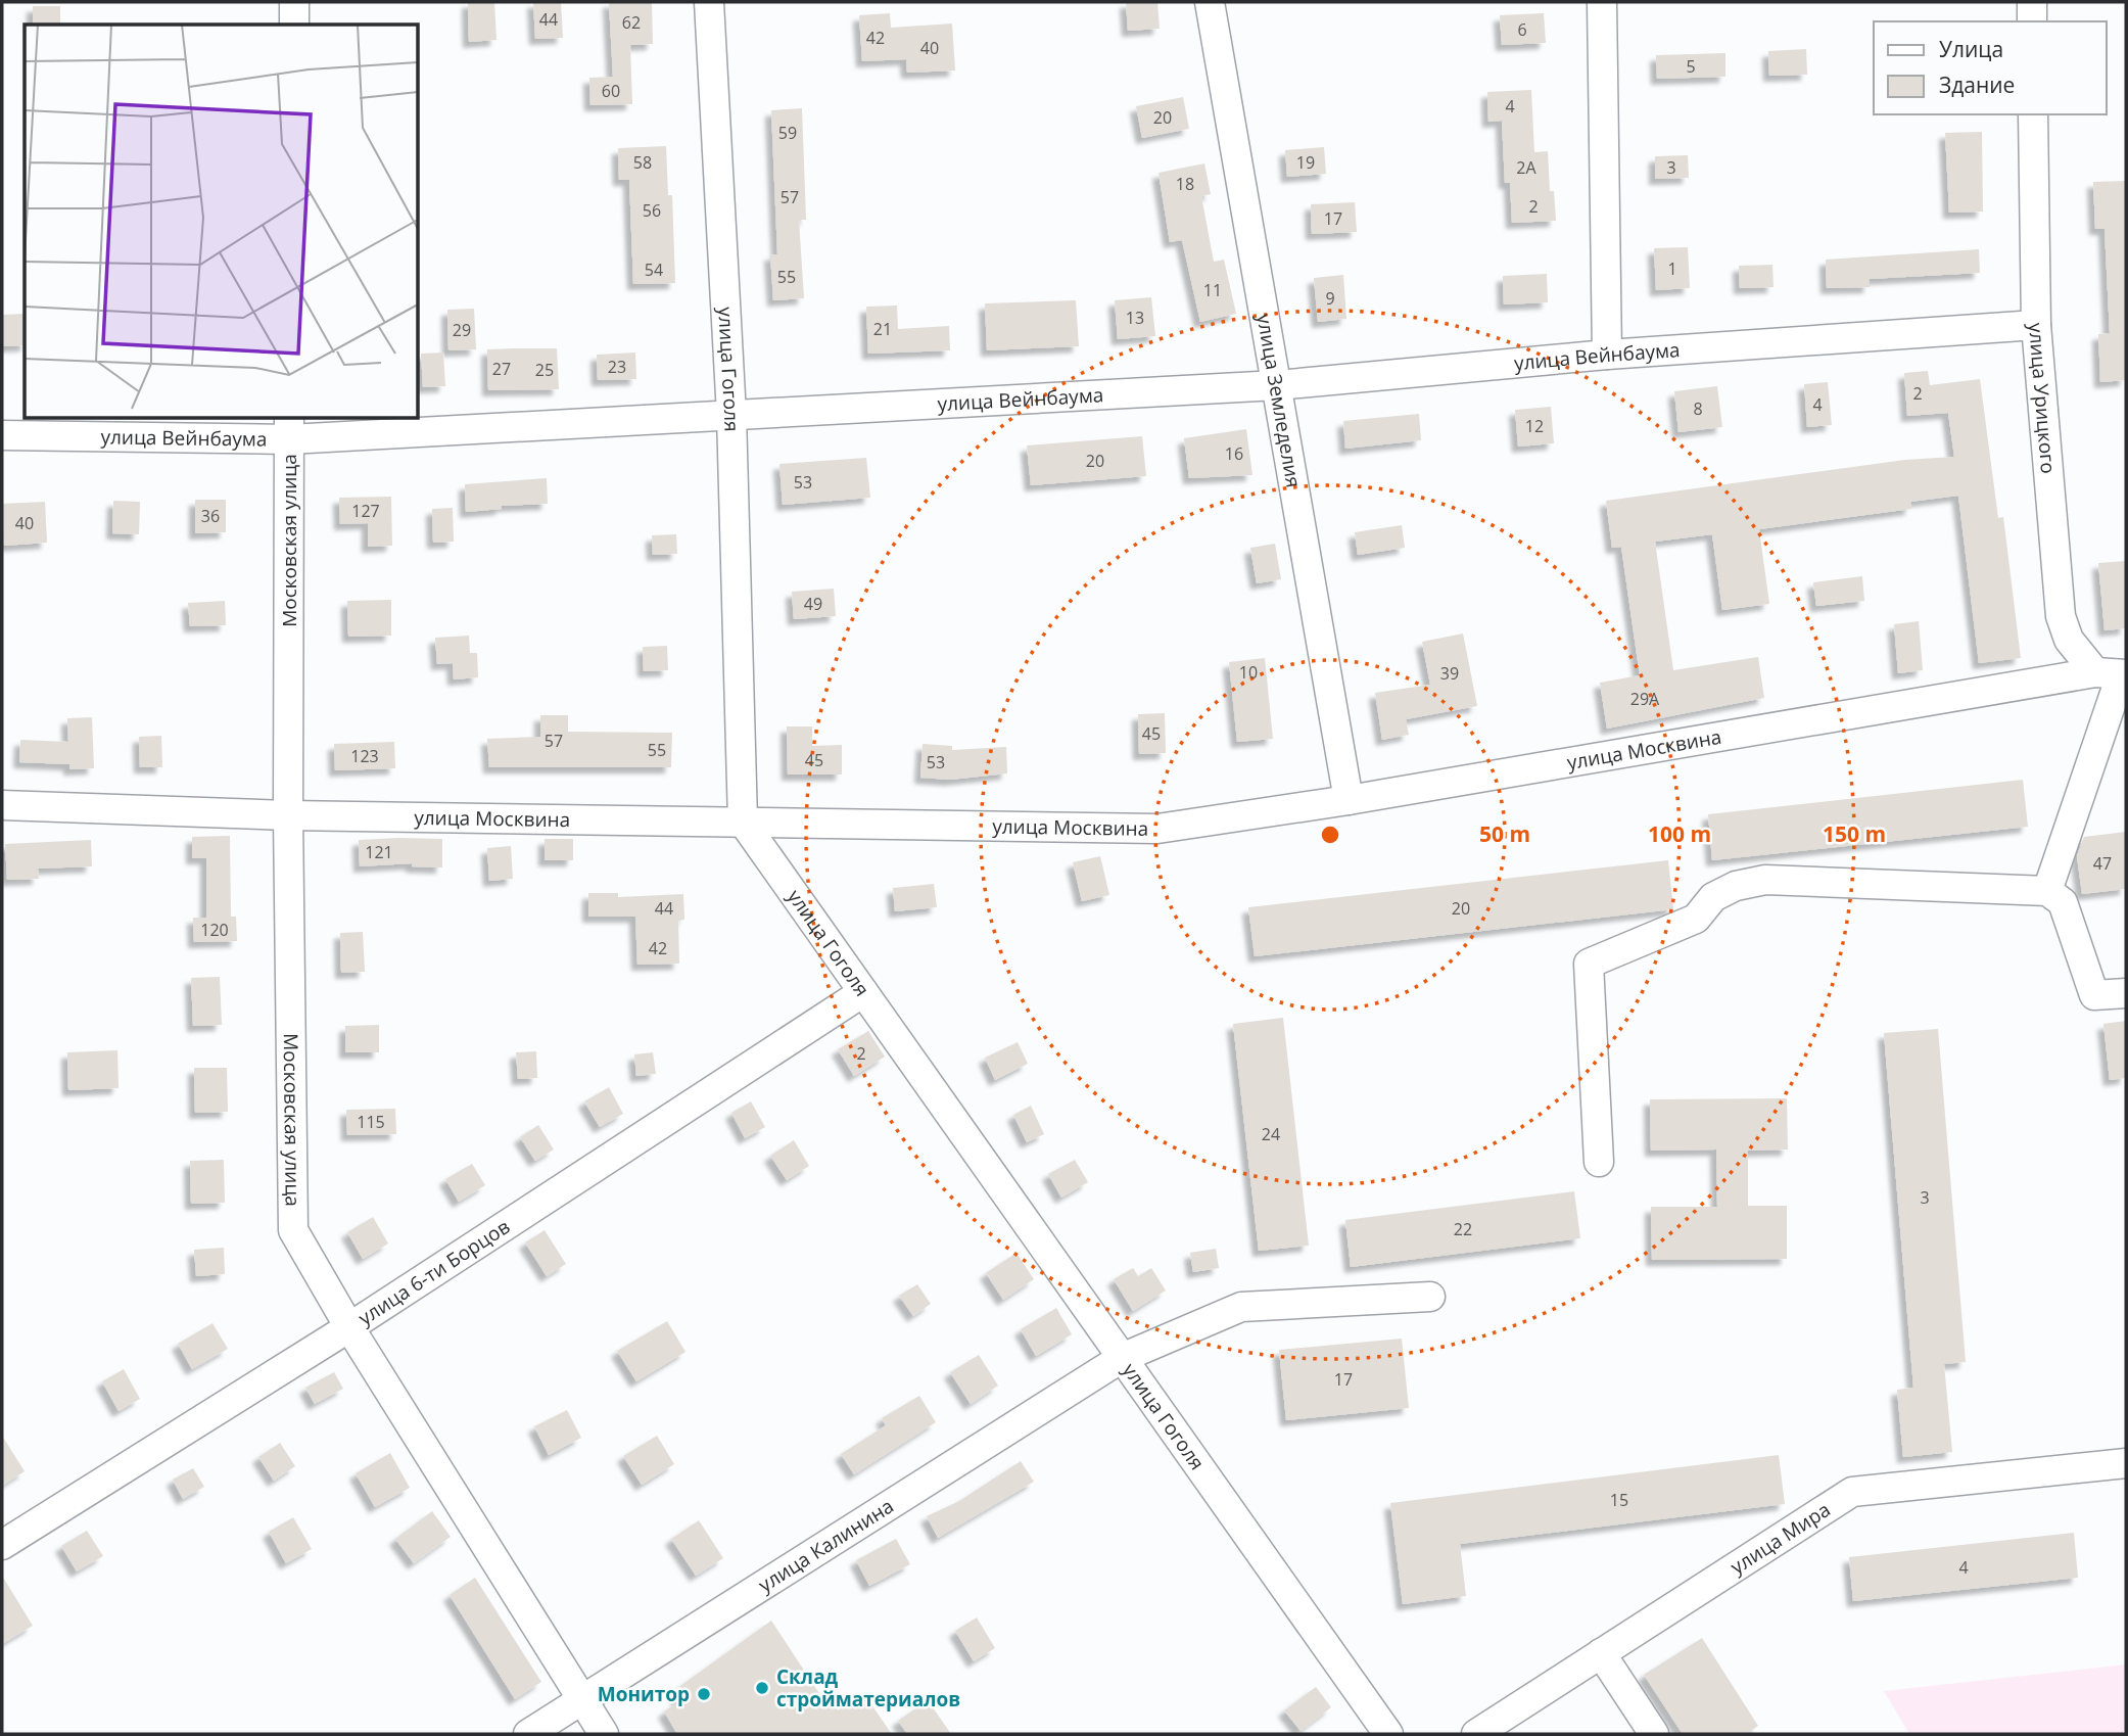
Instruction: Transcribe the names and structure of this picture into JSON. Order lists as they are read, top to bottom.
{
  "streets": {
    "street": [
      "улица Вейнбаума",
      "улица Гоголя",
      "улица Урицкого",
      "улица Земледелия",
      "Московская улица",
      "улица Москвина",
      "улица 6-ти Борцов",
      "улица Мира",
      "улица Калинина"
    ]
  },
  "crossings": [
    ["улица Вейнбаума", "улица Гоголя"],
    ["улица Вейнбаума", "улица Урицкого"],
    ["улица Вейнбаума", "улица Земледелия"],
    ["улица Вейнбаума", "Московская улица"],
    ["улица Гоголя", "улица Москвина"],
    ["улица Гоголя", "улица 6-ти Борцов"],
    ["улица Гоголя", "улица Калинина"],
    ["улица Урицкого", "улица Москвина"],
    ["улица Земледелия", "улица Москвина"],
    ["Московская улица", "улица Москвина"],
    ["Московская улица", "улица 6-ти Борцов"],
    ["Московская улица", "улица Калинина"]
  ],
  "places": ["Склад стройматериалов", "Монитор"],
  "house_numbers": [
    "44",
    "62",
    "6",
    "42",
    "40",
    "5",
    "60",
    "4",
    "20",
    "59",
    "58",
    "19",
    "2А",
    "3",
    "18",
    "57",
    "2",
    "56",
    "17",
    "1",
    "54",
    "55",
    "11",
    "9",
    "13",
    "21",
    "29",
    "23",
    "27",
    "25",
    "2",
    "4",
    "8",
    "12",
    "16",
    "20",
    "53",
    "127",
    "36",
    "40",
    "49",
    "10",
    "39",
    "29А",
    "45",
    "57",
    "55",
    "123",
    "45",
    "53",
    "121",
    "47",
    "44",
    "20",
    "120",
    "42",
    "2",
    "115",
    "24",
    "3",
    "22",
    "17",
    "15",
    "4"
  ],
  "legend": ["Улица", "Здание"],
  "rings": ["50 m", "100 m", "150 m"]
}
